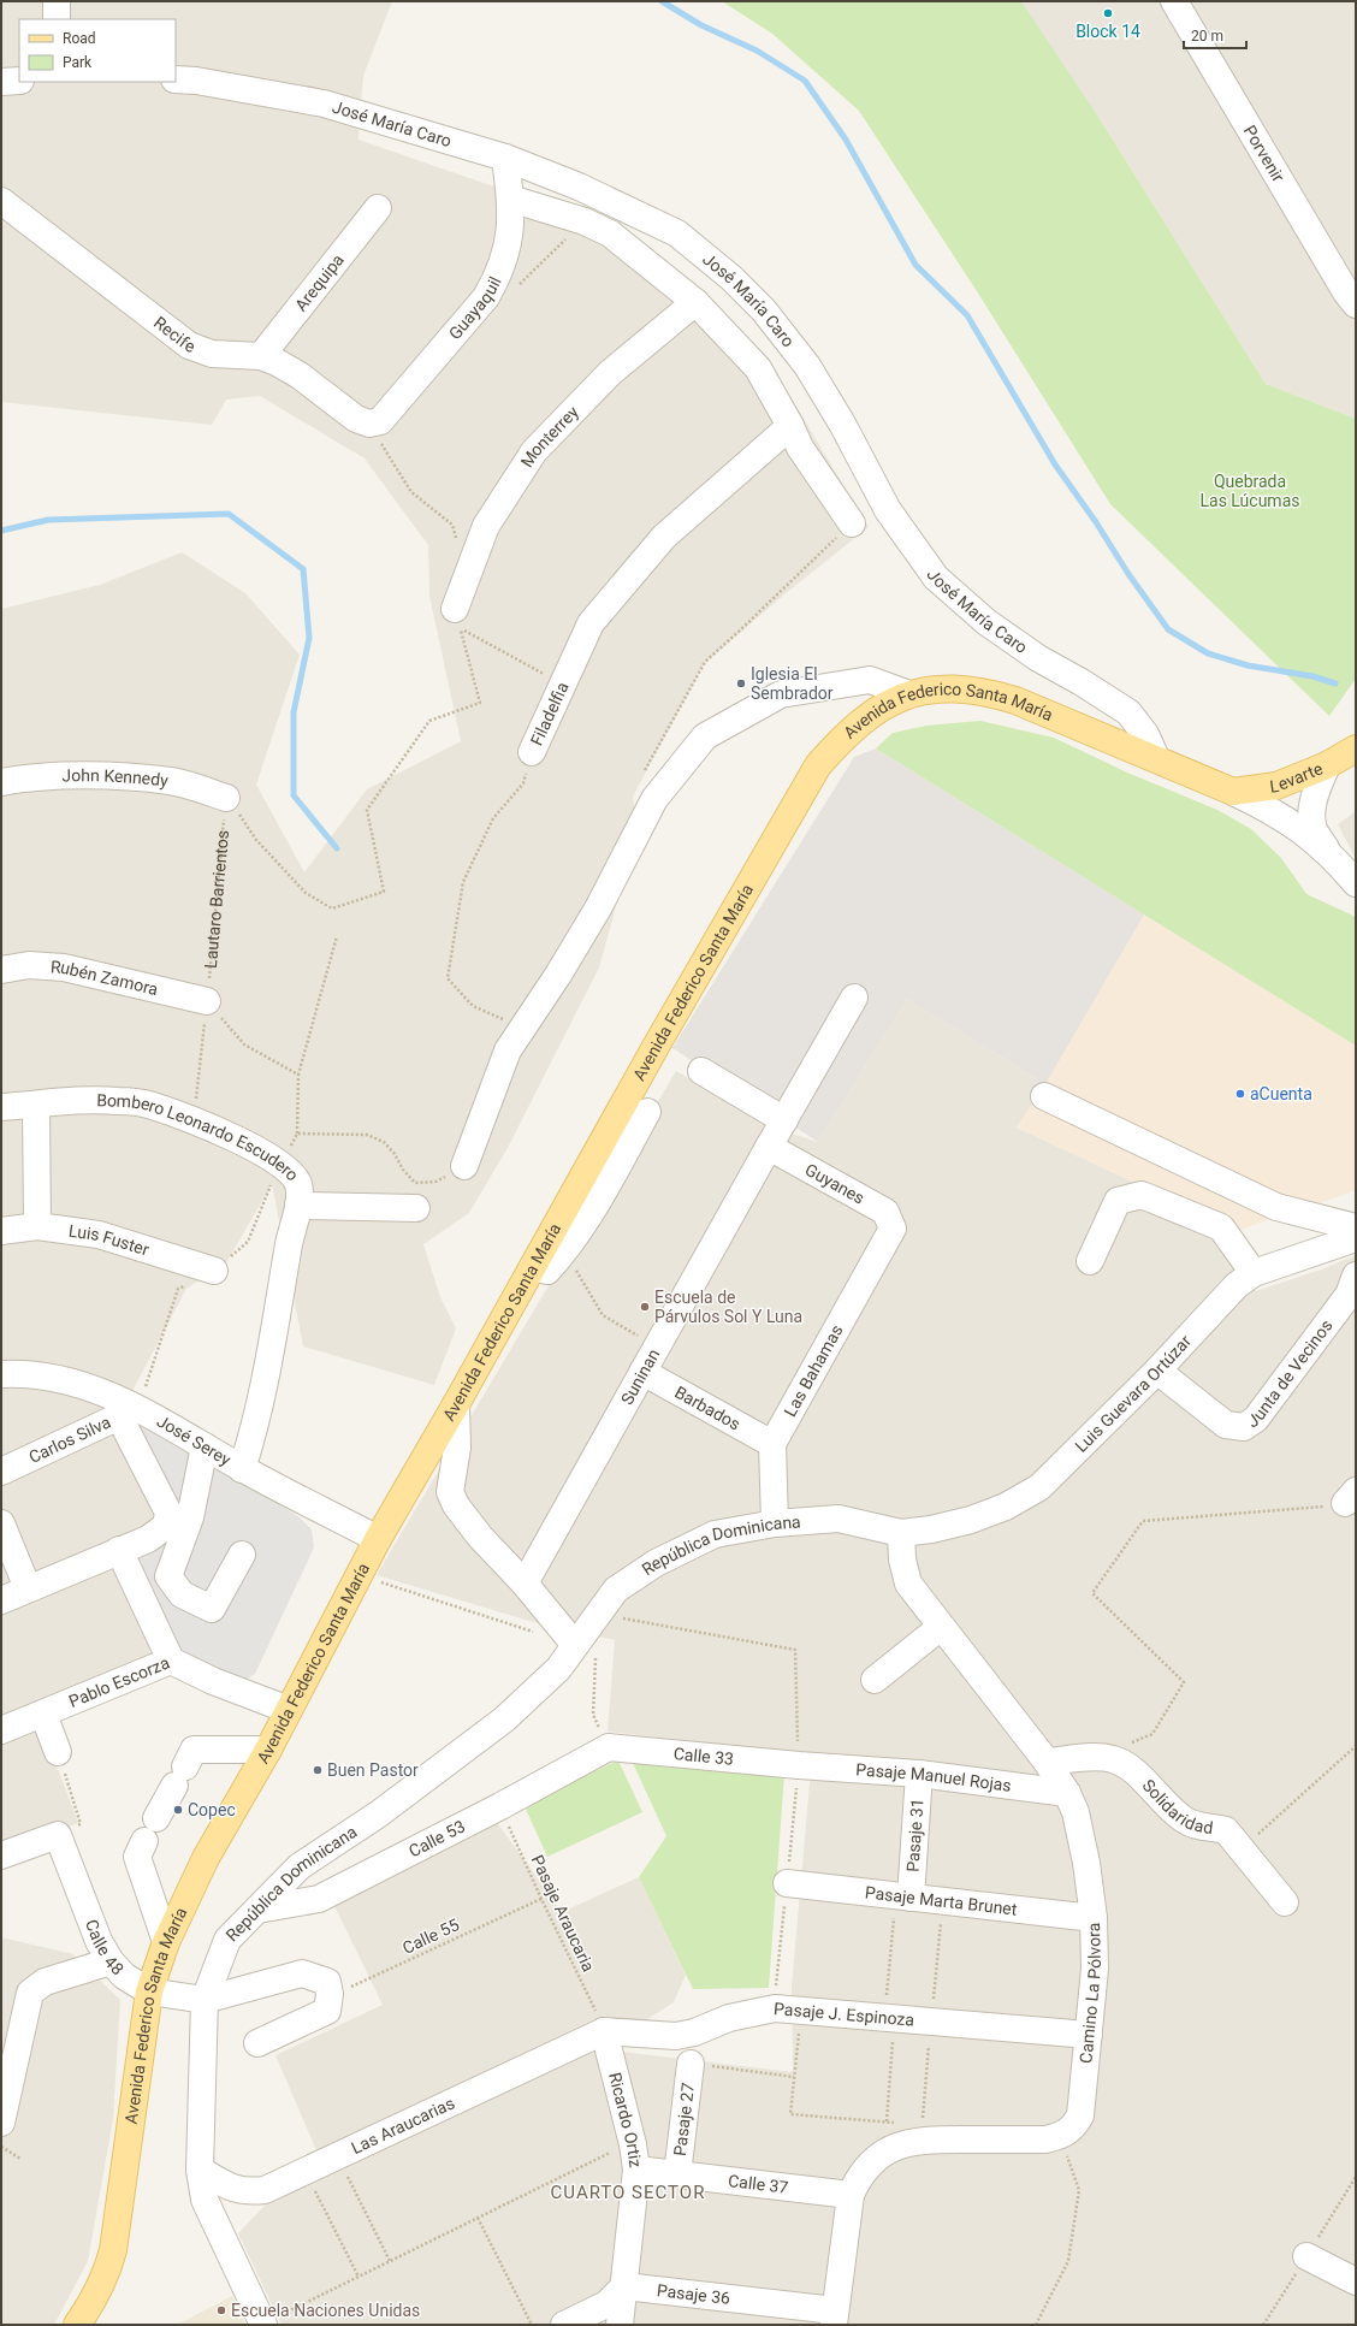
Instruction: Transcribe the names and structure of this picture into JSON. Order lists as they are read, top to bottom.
{
  "streets": {
    "main road": ["Avenida Federico Santa María", "Levarte"],
    "street": [
      "José María Caro",
      "Porvenir",
      "Arequipa",
      "Guayaquil",
      "Recife",
      "Monterrey",
      "Filadelfia",
      "John Kennedy",
      "Rubén Zamora",
      "Bombero Leonardo Escudero",
      "Guyanes",
      "Luis Fuster",
      "Las Bahamas",
      "Junta de Vecinos",
      "Suninan",
      "Luis Guevara Ortúzar",
      "Barbados",
      "Carlos Silva",
      "José Serey",
      "República Dominicana",
      "Pablo Escorza",
      "Calle 33",
      "Pasaje Manuel Rojas",
      "Solidaridad",
      "Pasaje 31",
      "Calle 53",
      "Pasaje Marta Brunet",
      "Calle 48",
      "Camino La Pólvora",
      "Pasaje J. Espinoza",
      "Pasaje 27",
      "Ricardo Ortiz",
      "Las Araucarias",
      "Calle 37",
      "Pasaje 36"
    ],
    "path": ["Lautaro Barrientos", "Pasaje Araucaria", "Calle 55"]
  },
  "crossings": [
    ["José María Caro", "Guayaquil"],
    ["José María Caro", "Avenida Federico Santa María"],
    ["Arequipa", "Recife"],
    ["Guayaquil", "Recife"],
    ["Avenida Federico Santa María", "Levarte"],
    ["Avenida Federico Santa María", "José Serey"],
    ["Avenida Federico Santa María", "Pablo Escorza"],
    ["Avenida Federico Santa María", "Calle 48"],
    ["John Kennedy", "Lautaro Barrientos"],
    ["Lautaro Barrientos", "Rubén Zamora"],
    ["Lautaro Barrientos", "Bombero Leonardo Escudero"],
    ["Bombero Leonardo Escudero", "José Serey"],
    ["Guyanes", "Las Bahamas"],
    ["Guyanes", "Suninan"],
    ["Las Bahamas", "Barbados"],
    ["Junta de Vecinos", "Luis Guevara Ortúzar"],
    ["Suninan", "Barbados"],
    ["Luis Guevara Ortúzar", "República Dominicana"],
    ["Luis Guevara Ortúzar", "Camino La Pólvora"],
    ["Carlos Silva", "José Serey"],
    ["República Dominicana", "Calle 53"],
    ["República Dominicana", "Calle 48"],
    ["República Dominicana", "Camino La Pólvora"],
    ["República Dominicana", "Las Araucarias"],
    ["Calle 33", "Pasaje Manuel Rojas"],
    ["Calle 33", "Calle 53"],
    ["Pasaje Manuel Rojas", "Pasaje 31"],
    ["Pasaje Manuel Rojas", "Camino La Pólvora"],
    ["Solidaridad", "Camino La Pólvora"],
    ["Pasaje 31", "Pasaje Marta Brunet"],
    ["Calle 53", "Pasaje Araucaria"],
    ["Pasaje Marta Brunet", "Camino La Pólvora"],
    ["Pasaje Araucaria", "Calle 55"],
    ["Pasaje Araucaria", "Pasaje J. Espinoza"],
    ["Pasaje Araucaria", "Ricardo Ortiz"],
    ["Pasaje Araucaria", "Las Araucarias"],
    ["Camino La Pólvora", "Pasaje J. Espinoza"],
    ["Pasaje J. Espinoza", "Ricardo Ortiz"],
    ["Pasaje J. Espinoza", "Las Araucarias"],
    ["Pasaje 27", "Calle 37"],
    ["Ricardo Ortiz", "Las Araucarias"],
    ["Ricardo Ortiz", "Calle 37"],
    ["Ricardo Ortiz", "Pasaje 36"]
  ],
  "districts": ["CUARTO SECTOR"],
  "parks": ["Quebrada Las Lúcumas"],
  "places": [
    "Block 14",
    "Iglesia El Sembrador",
    "aCuenta",
    "Escuela de Párvulos Sol Y Luna",
    "Buen Pastor",
    "Copec",
    "Escuela Naciones Unidas"
  ],
  "legend": ["Road", "Park"],
  "scale_bar": "20 m"
}
